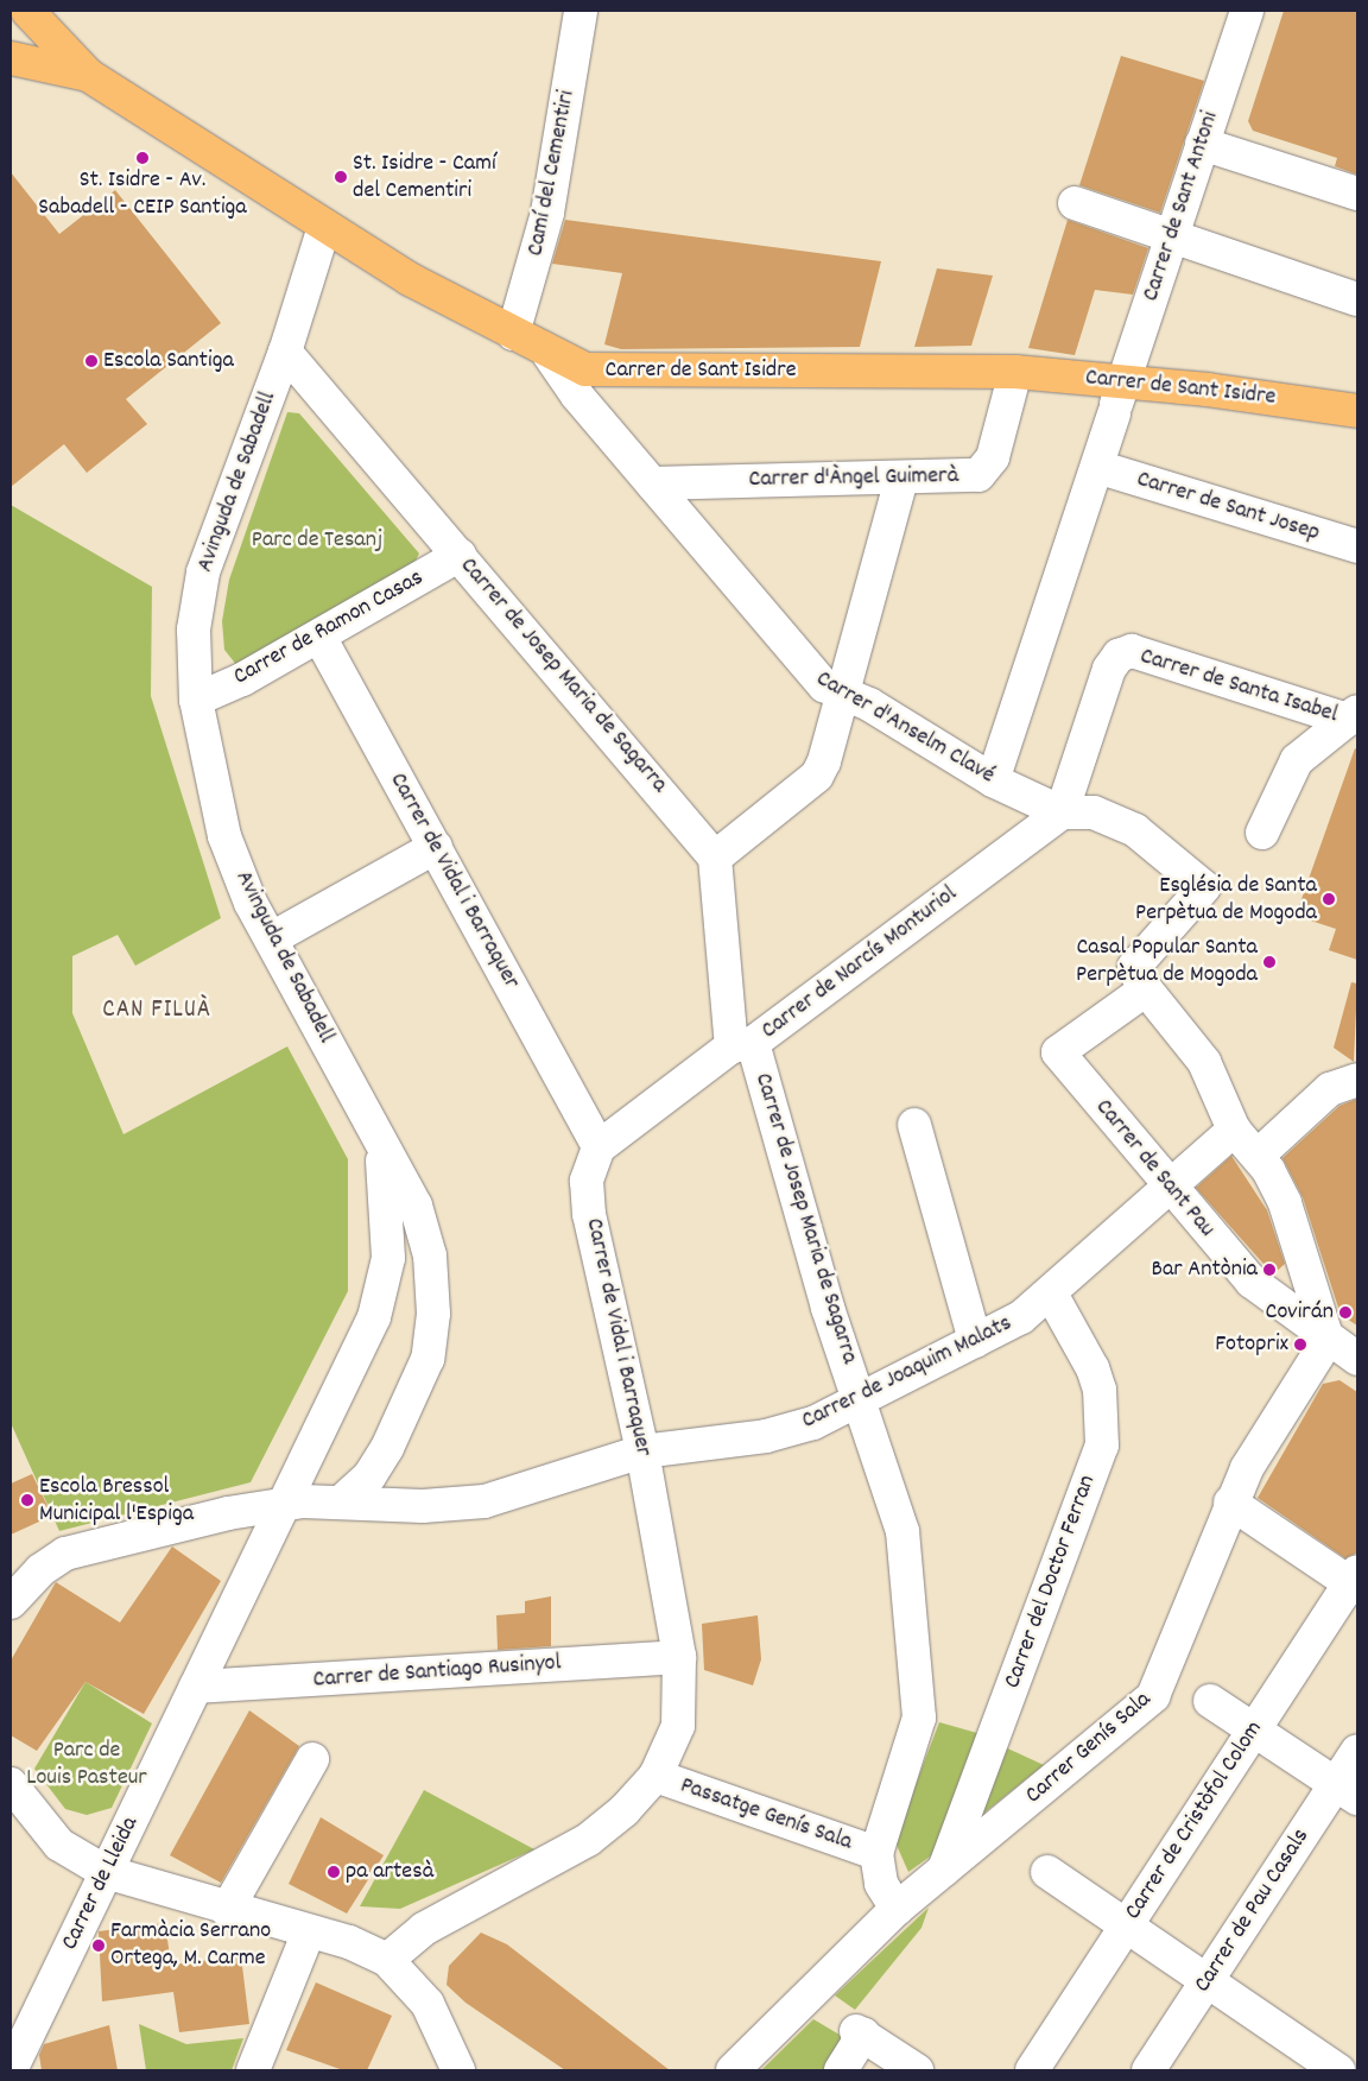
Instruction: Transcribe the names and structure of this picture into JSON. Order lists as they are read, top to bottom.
{
  "streets": {
    "main road": ["Carrer de Sant Isidre"],
    "street": [
      "Camí del Cementiri",
      "Carrer de Sant Antoni",
      "Carrer d'Àngel Guimerà",
      "Avinguda de Sabadell",
      "Carrer de Sant Josep",
      "Carrer de Ramon Casas",
      "Carrer de Josep Maria de Sagarra",
      "Carrer de Santa Isabel",
      "Carrer d'Anselm Clavé",
      "Carrer de Vidal i Barraquer",
      "Carrer de Narcís Monturiol",
      "Carrer de Sant Pau",
      "Carrer de Joaquim Malats",
      "Carrer del Doctor Ferran",
      "Carrer de Santiago Rusinyol",
      "Carrer Genís Sala",
      "Passatge Genís Sala",
      "Carrer de Cristòfol Colom",
      "Carrer de Lleida",
      "Carrer de Pau Casals"
    ]
  },
  "crossings": [
    ["Camí del Cementiri", "Carrer de Sant Isidre"],
    ["Carrer de Sant Antoni", "Carrer de Sant Isidre"],
    ["Carrer de Sant Antoni", "Carrer de Sant Josep"],
    ["Carrer de Sant Antoni", "Carrer d'Anselm Clavé"],
    ["Carrer de Sant Isidre", "Carrer d'Àngel Guimerà"],
    ["Carrer de Sant Isidre", "Avinguda de Sabadell"],
    ["Carrer de Sant Isidre", "Carrer d'Anselm Clavé"],
    ["Carrer d'Àngel Guimerà", "Carrer d'Anselm Clavé"],
    ["Avinguda de Sabadell", "Carrer de Ramon Casas"],
    ["Avinguda de Sabadell", "Carrer de Josep Maria de Sagarra"],
    ["Avinguda de Sabadell", "Carrer de Joaquim Malats"],
    ["Avinguda de Sabadell", "Carrer de Lleida"],
    ["Carrer de Ramon Casas", "Carrer de Josep Maria de Sagarra"],
    ["Carrer de Ramon Casas", "Carrer de Vidal i Barraquer"],
    ["Carrer de Josep Maria de Sagarra", "Carrer de Narcís Monturiol"],
    ["Carrer de Josep Maria de Sagarra", "Carrer de Joaquim Malats"],
    ["Carrer de Josep Maria de Sagarra", "Carrer Genís Sala"],
    ["Carrer de Josep Maria de Sagarra", "Passatge Genís Sala"],
    ["Carrer de Santa Isabel", "Carrer d'Anselm Clavé"],
    ["Carrer de Santa Isabel", "Carrer de Narcís Monturiol"],
    ["Carrer d'Anselm Clavé", "Carrer de Narcís Monturiol"],
    ["Carrer d'Anselm Clavé", "Carrer de Sant Pau"],
    ["Carrer de Vidal i Barraquer", "Carrer de Narcís Monturiol"],
    ["Carrer de Vidal i Barraquer", "Carrer de Joaquim Malats"],
    ["Carrer de Vidal i Barraquer", "Carrer de Santiago Rusinyol"],
    ["Carrer de Vidal i Barraquer", "Passatge Genís Sala"],
    ["Carrer de Sant Pau", "Carrer de Joaquim Malats"],
    ["Carrer de Sant Pau", "Carrer Genís Sala"],
    ["Carrer de Joaquim Malats", "Carrer del Doctor Ferran"],
    ["Carrer de Joaquim Malats", "Carrer de Lleida"],
    ["Carrer del Doctor Ferran", "Carrer Genís Sala"],
    ["Carrer de Santiago Rusinyol", "Carrer de Lleida"]
  ],
  "districts": ["CAN FILUÀ"],
  "parks": ["Parc de Tesanj", "Parc de Louis Pasteur"],
  "places": [
    "St. Isidre - Av. Sabadell - CEIP Santiga",
    "St. Isidre - Camí del Cementiri",
    "Escola Santiga",
    "Església de Santa Perpètua de Mogoda",
    "Casal Popular Santa Perpètua de Mogoda",
    "Bar Antònia",
    "Covirán",
    "Fotoprix",
    "Escola Bressol Municipal l'Espiga",
    "pa artesà",
    "Farmàcia Serrano Ortega, M. Carme"
  ]
}
